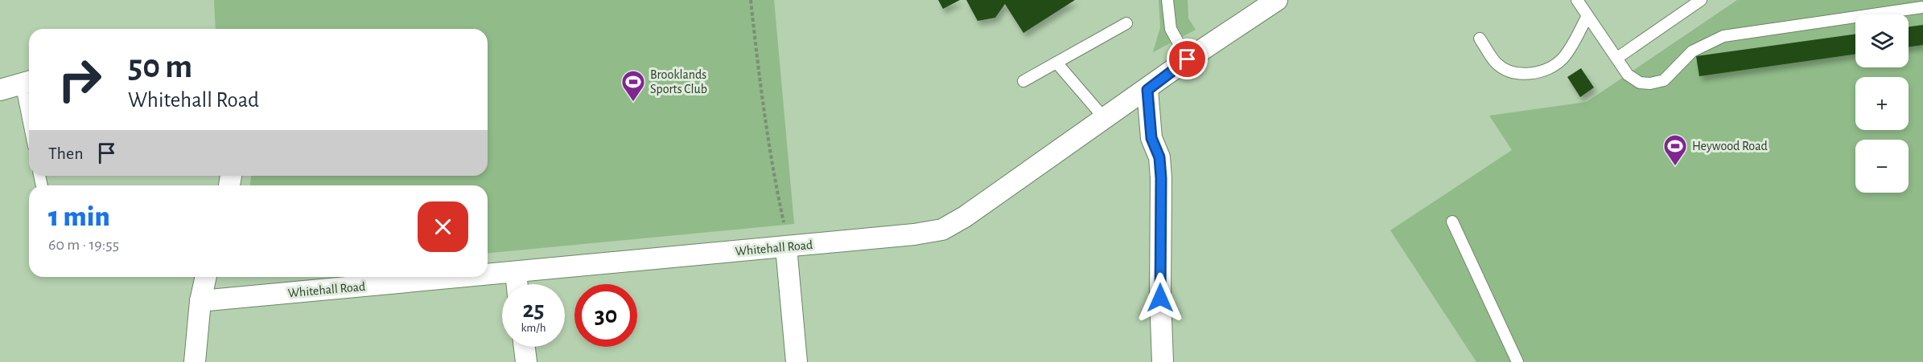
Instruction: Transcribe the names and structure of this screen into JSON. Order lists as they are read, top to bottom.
{
  "streets": {
    "street": ["Whitehall Road"]
  },
  "places": {
    "sports": ["Brooklands Sports Club", "Heywood Road"]
  },
  "page": {
    "map_buttons": ["+", "−"],
    "turn": ["50 m", "Whitehall Road"],
    "then": "Then",
    "heading": ["1 min", "60 m · 19:55"],
    "speed": "25 km/h",
    "limit": "30"
  }
}
